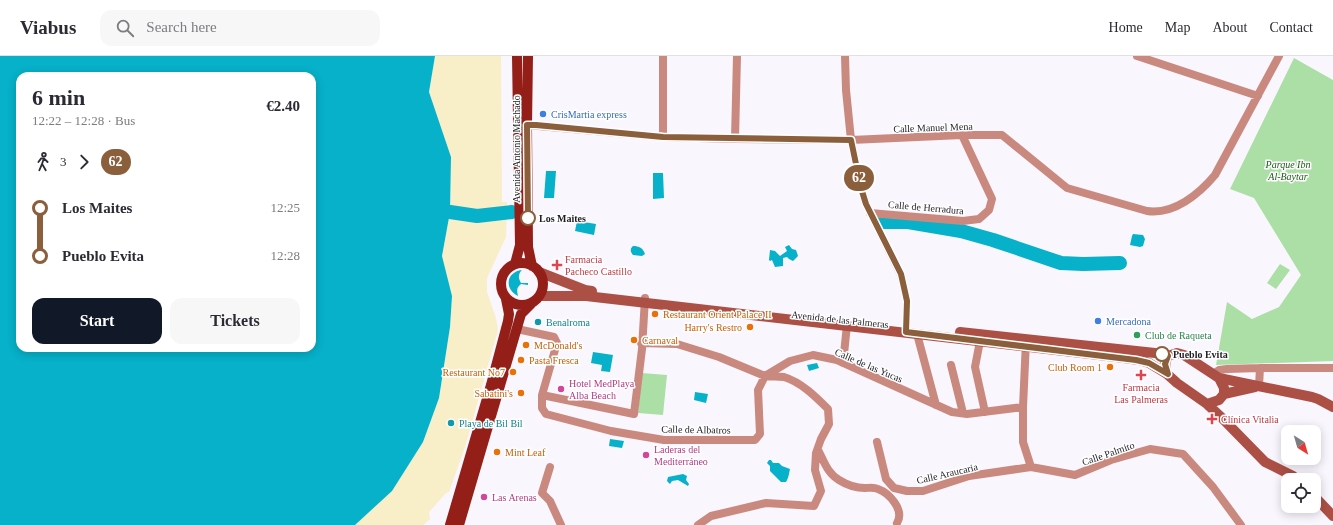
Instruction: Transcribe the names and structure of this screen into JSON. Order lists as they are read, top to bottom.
{
  "streets": {
    "main road": ["Avenida Antonio Machado"],
    "street": [
      "Calle Manuel Mena",
      "Calle de Herradura",
      "Avenida de las Palmeras",
      "Calle de las Yucas",
      "Calle de Albatros",
      "Calle Palmito",
      "Calle Araucaria"
    ]
  },
  "crossings": [
    ["Calle Manuel Mena", "Avenida Antonio Machado"],
    ["Calle Manuel Mena", "Calle de Herradura"],
    ["Avenida Antonio Machado", "Avenida de las Palmeras"],
    ["Calle de las Yucas", "Calle de Albatros"],
    ["Calle Palmito", "Calle Araucaria"]
  ],
  "parks": ["Parque Ibn Al-Baytar"],
  "places": {
    "other": [
      "CrisMartia express",
      "Los Maites",
      "Restaurant Orient Palace II",
      "Mercadona",
      "Benalroma",
      "Harry's Restro",
      "Club de Raqueta",
      "Carnaval",
      "McDonald's",
      "Pueblo Evita",
      "Pasta Fresca",
      "Club Room 1",
      "Restaurant No7",
      "Hotel MedPlaya Alba Beach",
      "Sabatini's",
      "Playa de Bil Bil",
      "Mint Leaf",
      "Laderas del Mediterráneo",
      "Las Arenas"
    ],
    "health": ["Farmacia Pacheco Castillo", "Farmacia Las Palmeras", "Clínica Vitalia"]
  },
  "lines": ["bus line 62"],
  "north": "bottom right",
  "page": {
    "header": "Viabus",
    "search": "Search here",
    "nav": [
      "Home",
      "Map",
      "About",
      "Contact"
    ],
    "on_map": "62",
    "heading": ["6 min", "12:22 – 12:28 · Bus", "€2.40"],
    "legs": ["3", "62"],
    "list": [
      {
        "name": "Los Maites",
        "value": "12:25"
      },
      {
        "name": "Pueblo Evita",
        "value": "12:28"
      }
    ],
    "buttons": ["Start", "Tickets"]
  }
}
